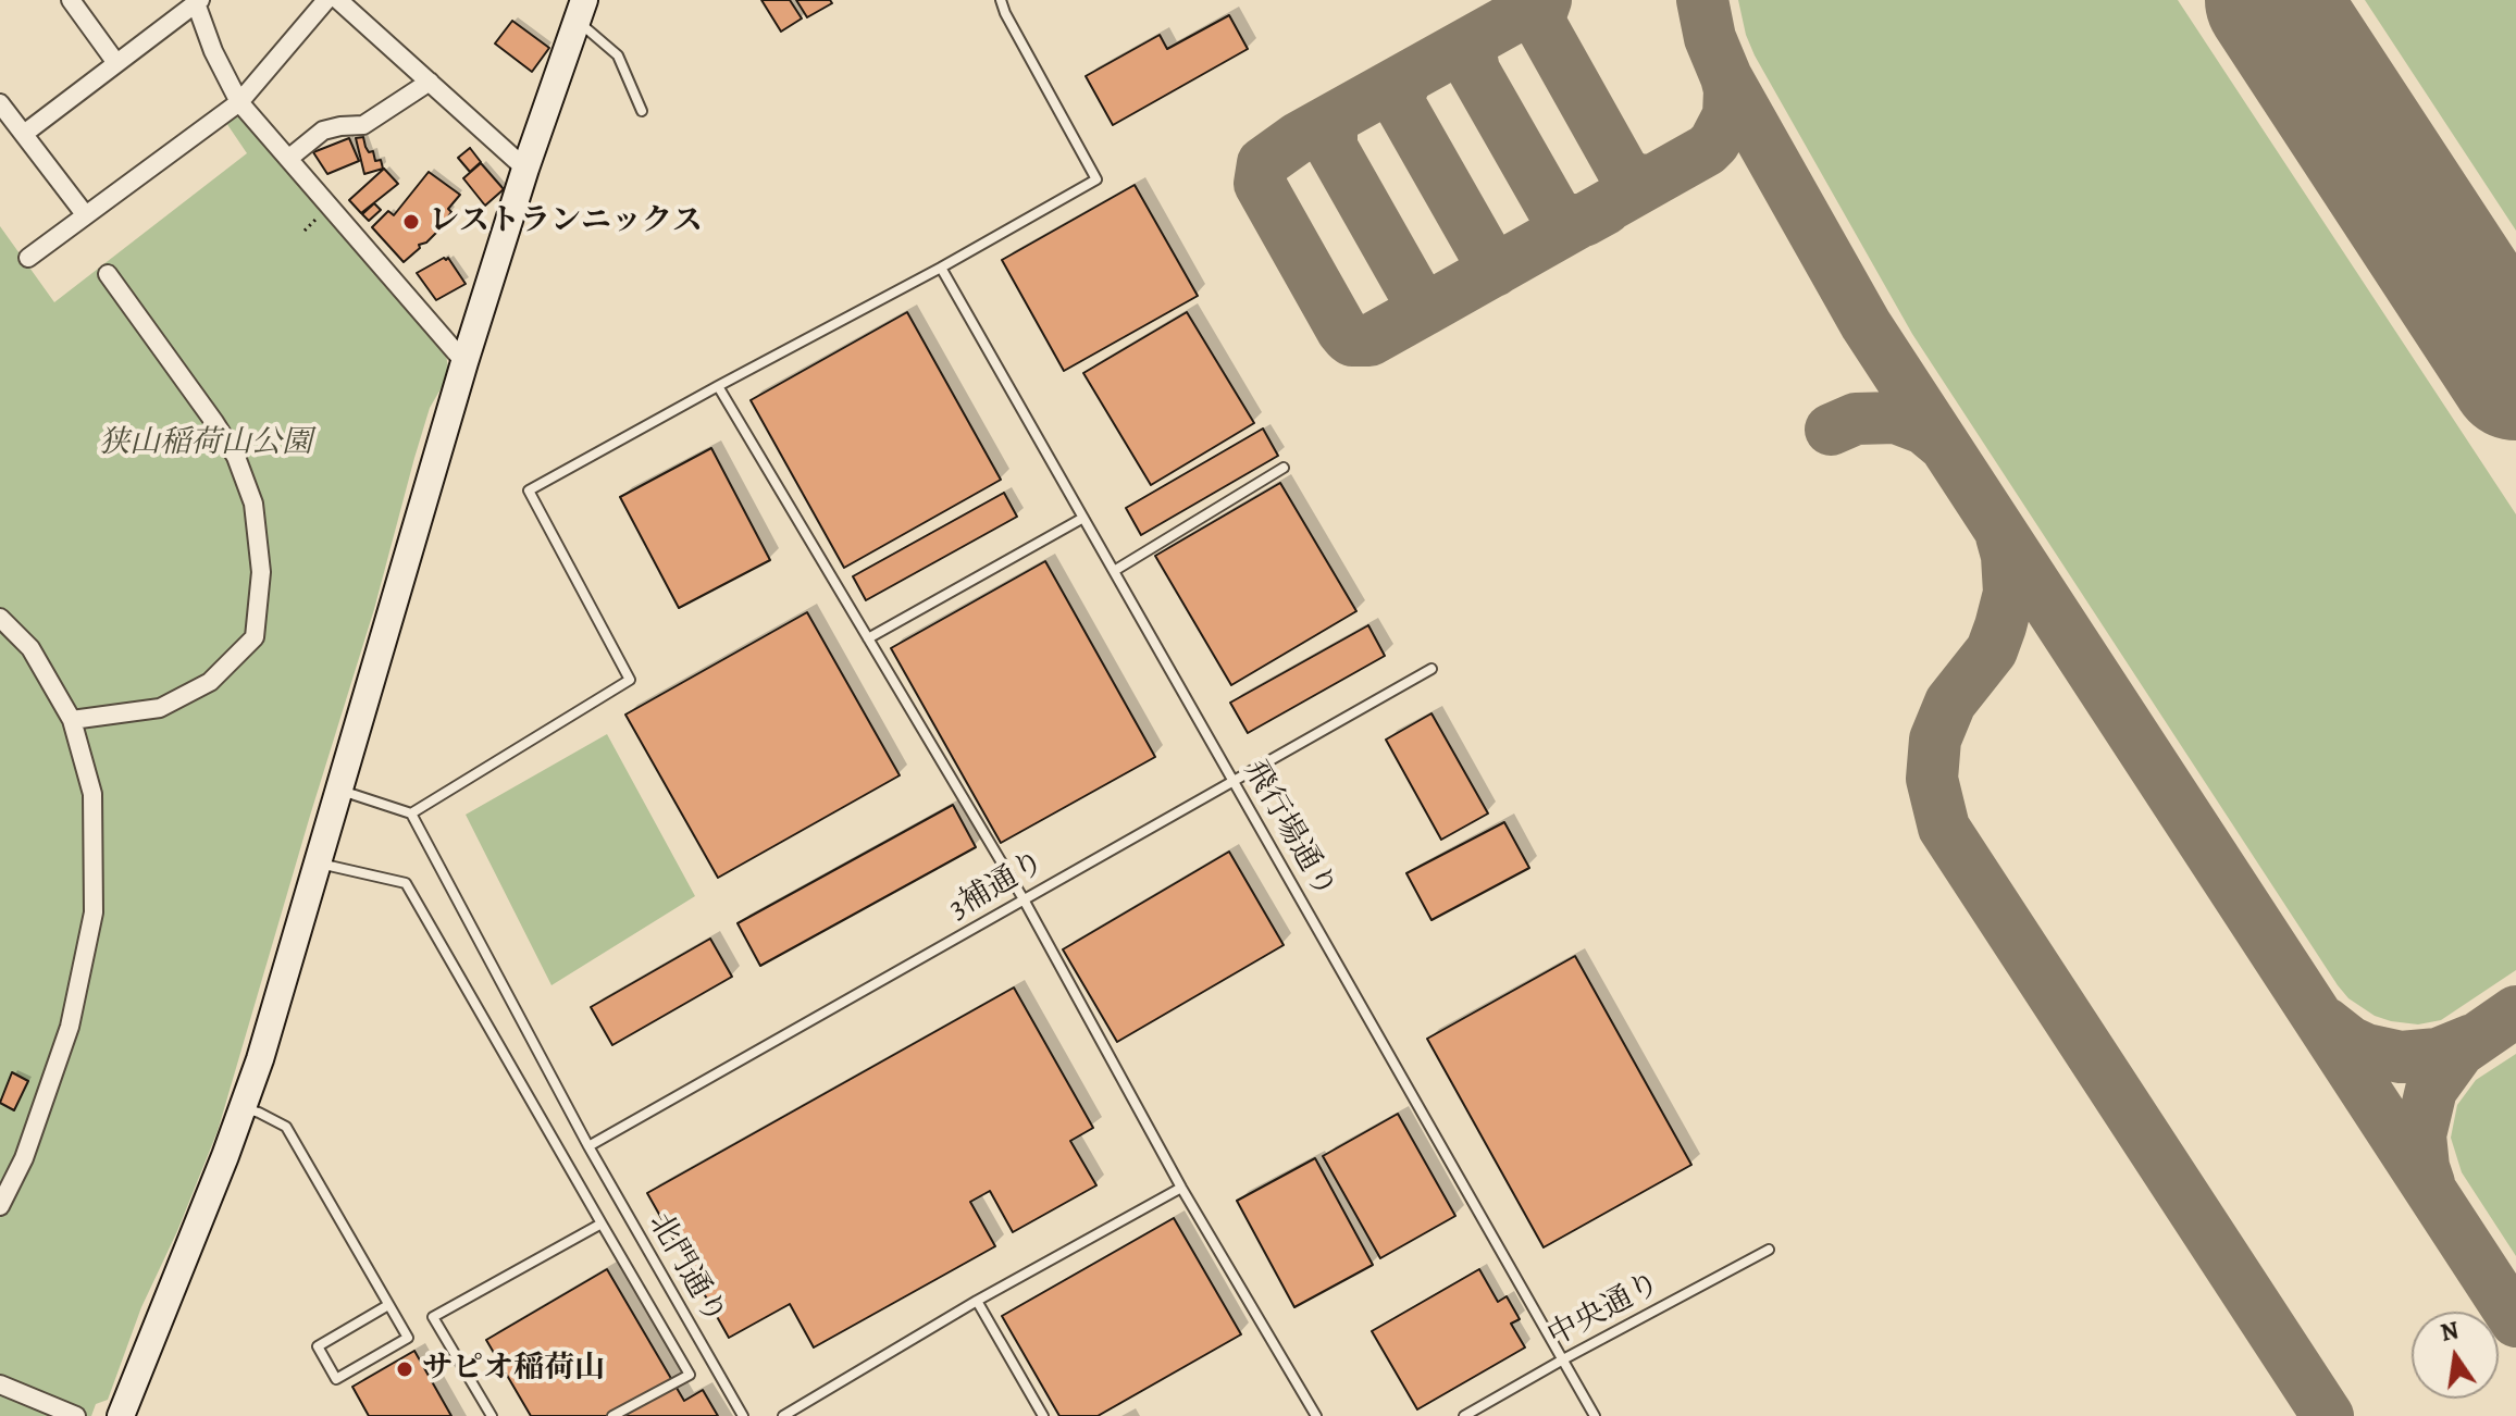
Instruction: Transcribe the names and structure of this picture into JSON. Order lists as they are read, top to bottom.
{
  "streets": {
    "lane": [
      "飛行場通り",
      "3補通り",
      "北門通り",
      "中央通り"
    ]
  },
  "crossings": [
    ["飛行場通り", "3補通り"],
    ["飛行場通り", "中央通り"],
    ["3補通り", "北門通り"]
  ],
  "parks": ["狭山稲荷山公園"],
  "places": ["レストランニックス", "サピオ稲荷山"],
  "north": "top"
}
